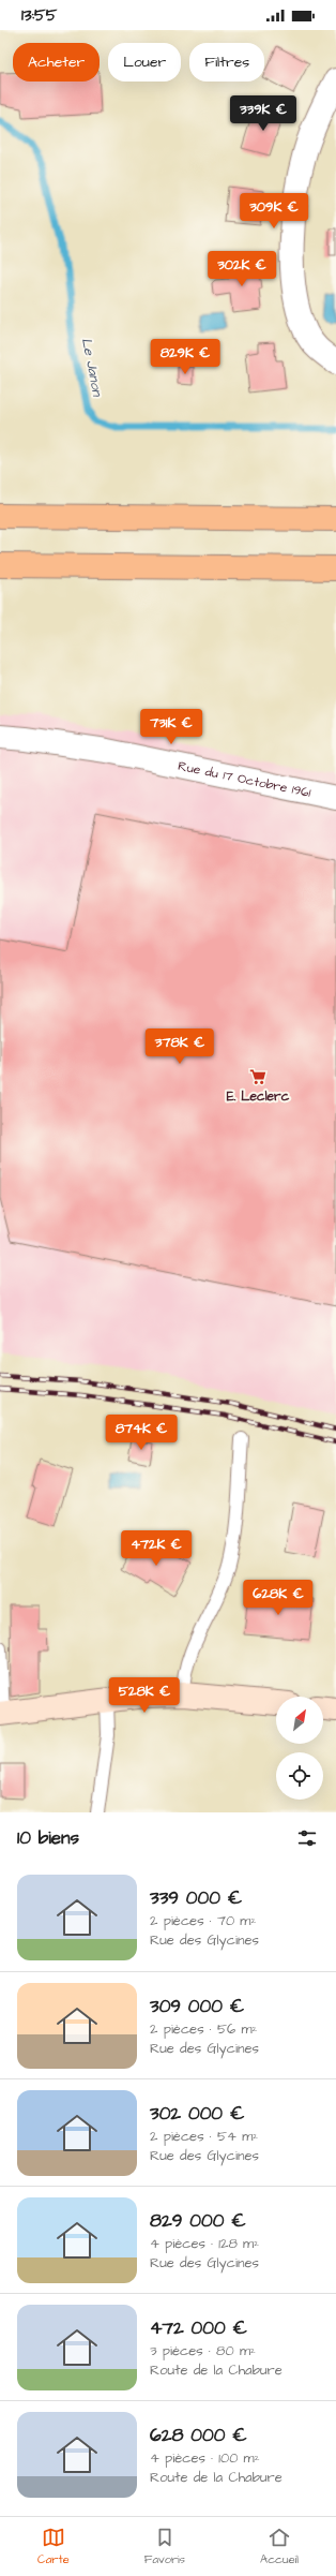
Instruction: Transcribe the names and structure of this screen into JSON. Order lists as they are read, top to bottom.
{
  "streets": {
    "street": ["Rue du 17 Octobre 1961"]
  },
  "water": ["Le Janon"],
  "places": {
    "supermarket": ["E. Leclerc"]
  },
  "north": "top right",
  "page": {
    "status": "13:55",
    "chip": ["Acheter", "Louer", "Filtres"],
    "price": [
      "339K €",
      "309K €",
      "302K €",
      "829K €",
      "731K €",
      "378K €",
      "874K €",
      "472K €",
      "628K €",
      "528K €"
    ],
    "heading": "10 biens",
    "list": [
      {
        "name": "339 000 €",
        "note": "2 pièces · 70 m² · Rue des Glycines"
      },
      {
        "name": "309 000 €",
        "note": "2 pièces · 56 m² · Rue des Glycines"
      },
      {
        "name": "302 000 €",
        "note": "2 pièces · 54 m² · Rue des Glycines"
      },
      {
        "name": "829 000 €",
        "note": "4 pièces · 128 m² · Rue des Glycines"
      },
      {
        "name": "472 000 €",
        "note": "3 pièces · 80 m² · Route de la Chabure"
      },
      {
        "name": "628 000 €",
        "note": "4 pièces · 100 m² · Route de la Chabure"
      }
    ],
    "tabs": ["Carte", "Favoris", "Accueil"]
  }
}
